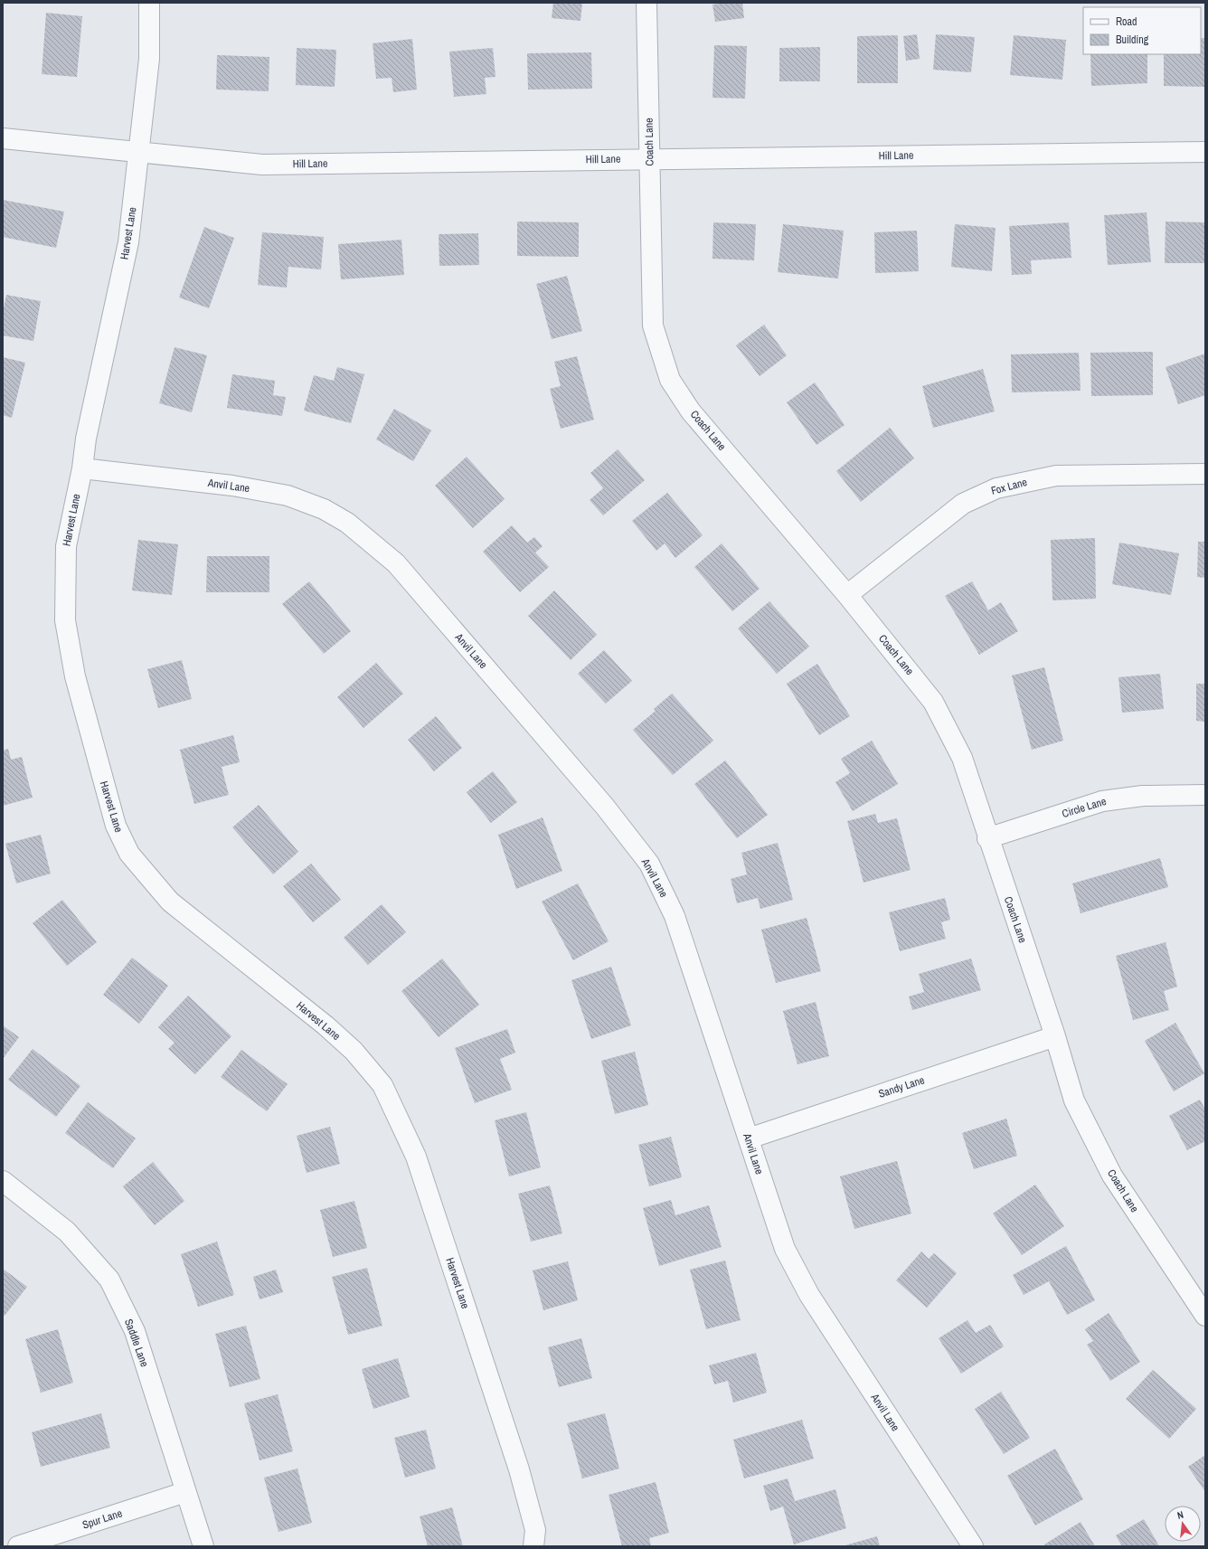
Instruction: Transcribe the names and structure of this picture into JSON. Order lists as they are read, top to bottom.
{
  "streets": {
    "street": [
      "Coach Lane",
      "Hill Lane",
      "Harvest Lane",
      "Anvil Lane",
      "Fox Lane",
      "Circle Lane",
      "Sandy Lane",
      "Saddle Lane",
      "Spur Lane"
    ]
  },
  "crossings": [
    ["Coach Lane", "Hill Lane"],
    ["Coach Lane", "Fox Lane"],
    ["Coach Lane", "Circle Lane"],
    ["Coach Lane", "Sandy Lane"],
    ["Hill Lane", "Harvest Lane"],
    ["Harvest Lane", "Anvil Lane"],
    ["Anvil Lane", "Sandy Lane"],
    ["Saddle Lane", "Spur Lane"]
  ],
  "legend": ["Road", "Building"],
  "north": "top"
}
